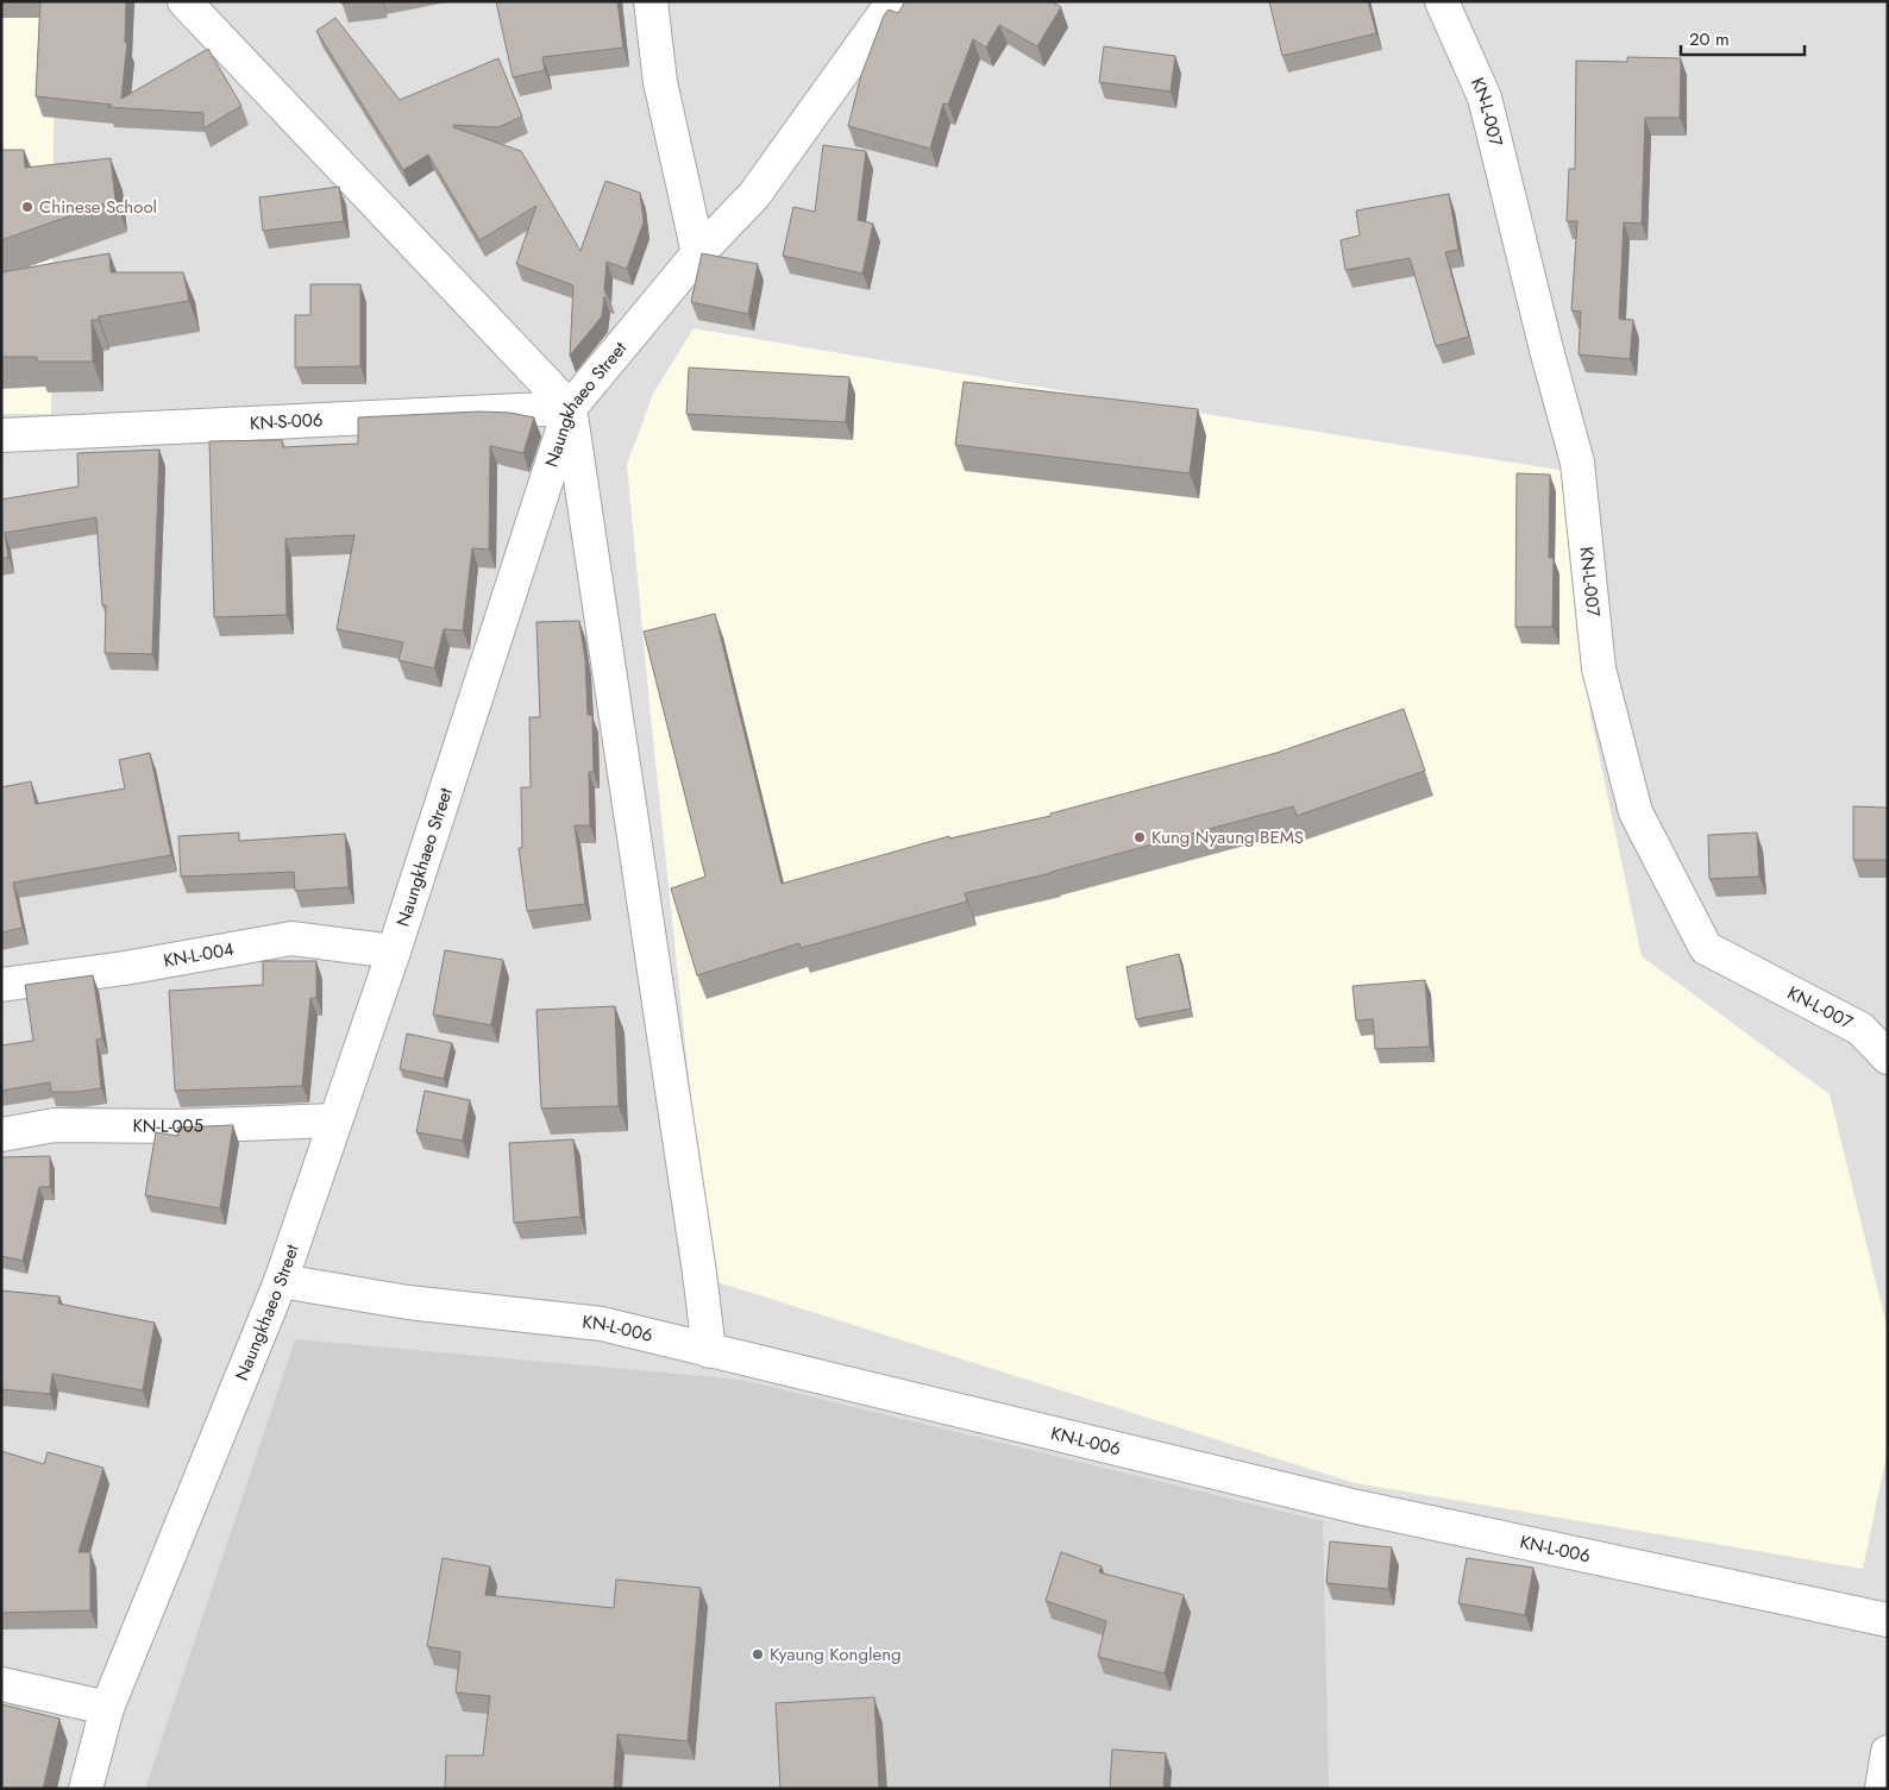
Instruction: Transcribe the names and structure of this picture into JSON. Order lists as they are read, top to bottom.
{
  "streets": {
    "street": [
      "KN-L-007",
      "Naungkhaeo Street",
      "KN-S-006",
      "KN-L-004",
      "KN-L-005",
      "KN-L-006"
    ]
  },
  "crossings": [
    ["Naungkhaeo Street", "KN-S-006"],
    ["Naungkhaeo Street", "KN-L-004"],
    ["Naungkhaeo Street", "KN-L-005"],
    ["Naungkhaeo Street", "KN-L-006"]
  ],
  "places": ["Chinese School", "Kung Nyaung BEMS", "Kyaung Kongleng"],
  "scale_bar": "20 m"
}
